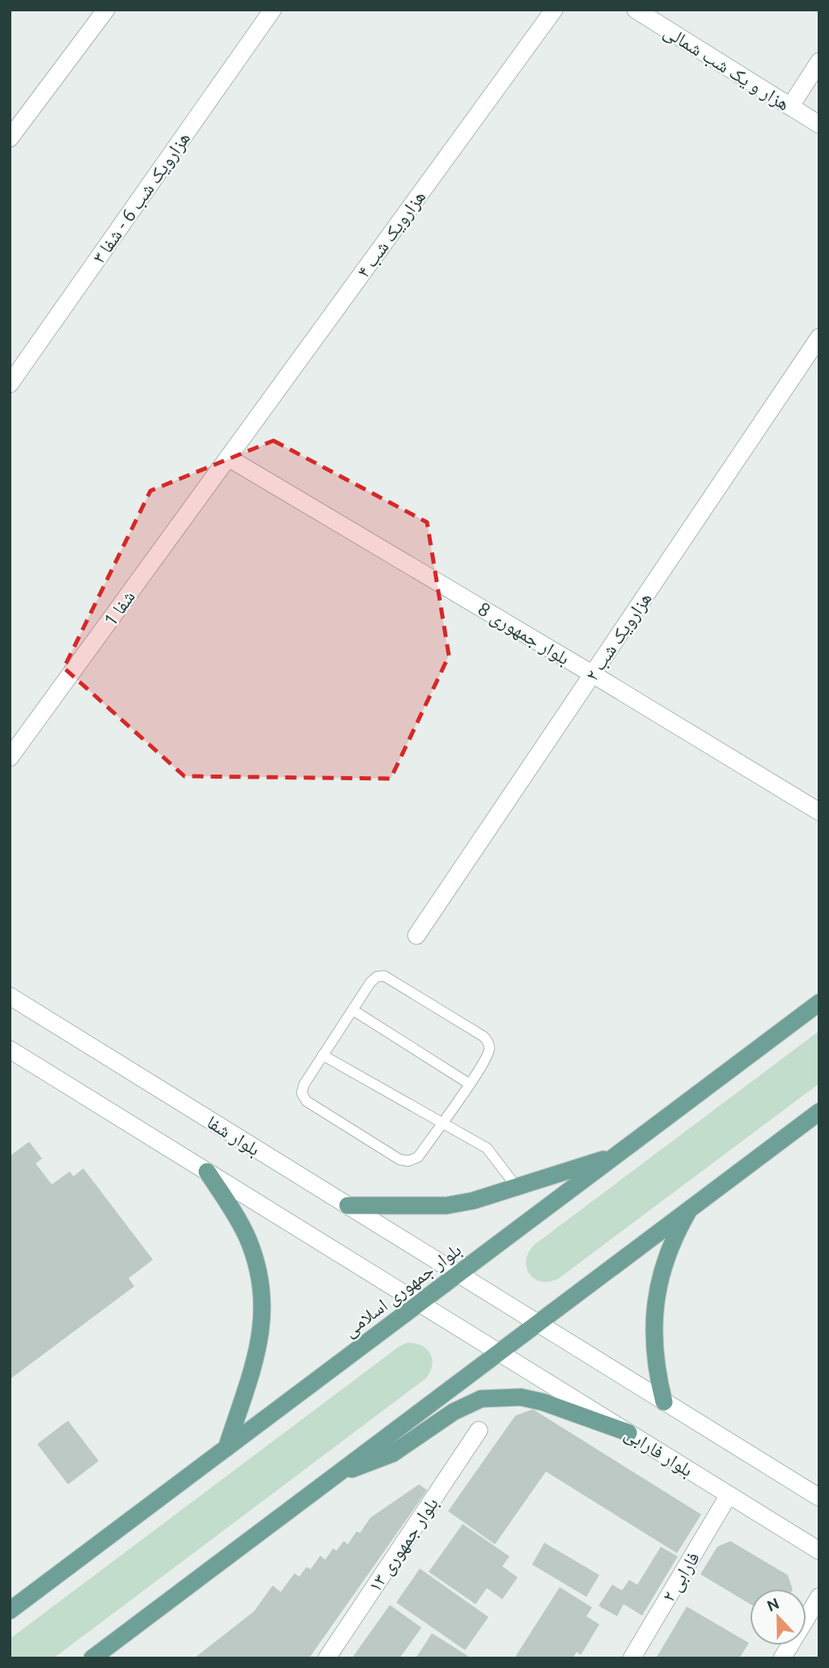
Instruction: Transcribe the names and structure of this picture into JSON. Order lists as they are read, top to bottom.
{
  "streets": {
    "main road": ["بلوار جمهوری اسلامی"],
    "street": [
      "هزار و یک شب شمالی",
      "هزارویک شب 6 - شفا ۳",
      "هزارویک شب ۴",
      "شفا 1",
      "بلوار جمهوری 8",
      "هزارویک شب ۲",
      "بلوار شفا",
      "بلوار فارابی",
      "بلوار جمهوری ۱۳",
      "فارابی ۲"
    ]
  },
  "crossings": [
    ["هزارویک شب ۴", "شفا 1"],
    ["هزارویک شب ۴", "بلوار جمهوری 8"],
    ["شفا 1", "بلوار جمهوری 8"],
    ["بلوار جمهوری 8", "هزارویک شب ۲"],
    ["بلوار شفا", "بلوار جمهوری اسلامی"],
    ["بلوار جمهوری اسلامی", "بلوار فارابی"],
    ["بلوار فارابی", "فارابی ۲"]
  ],
  "north": "top"
}
